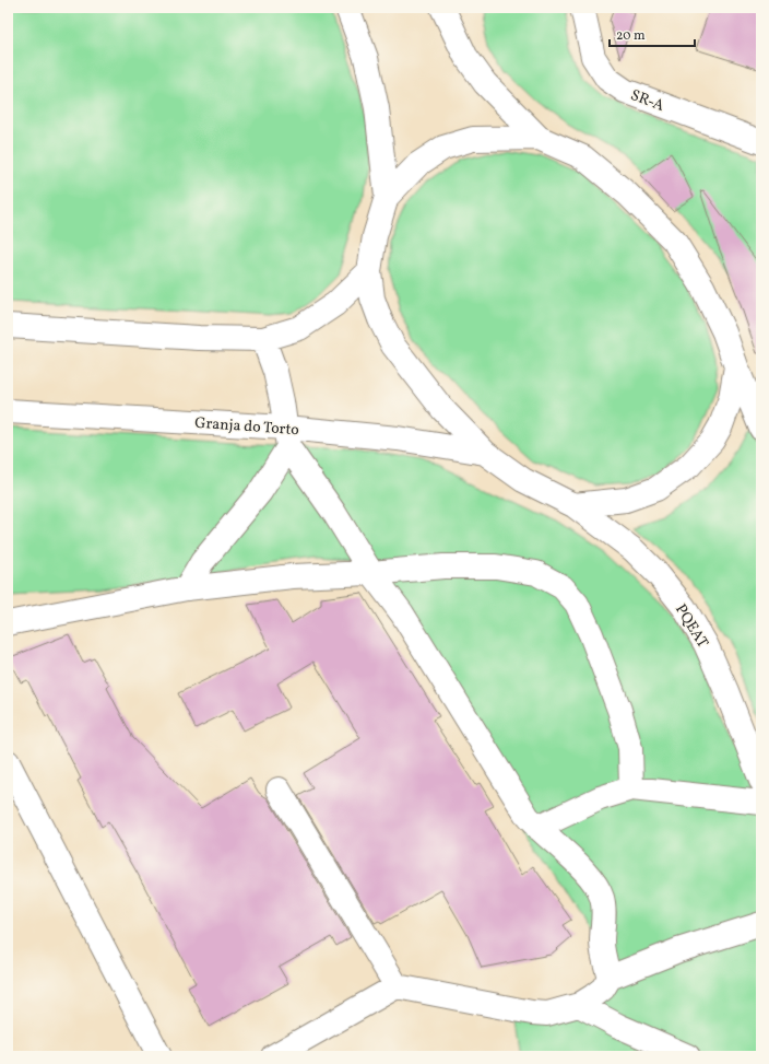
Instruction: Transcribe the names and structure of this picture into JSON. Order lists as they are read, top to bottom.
{
  "streets": {
    "street": ["SR-A", "Granja do Torto", "PQEAT"]
  },
  "crossings": [
    ["Granja do Torto", "PQEAT"]
  ],
  "scale_bar": "20 m"
}
